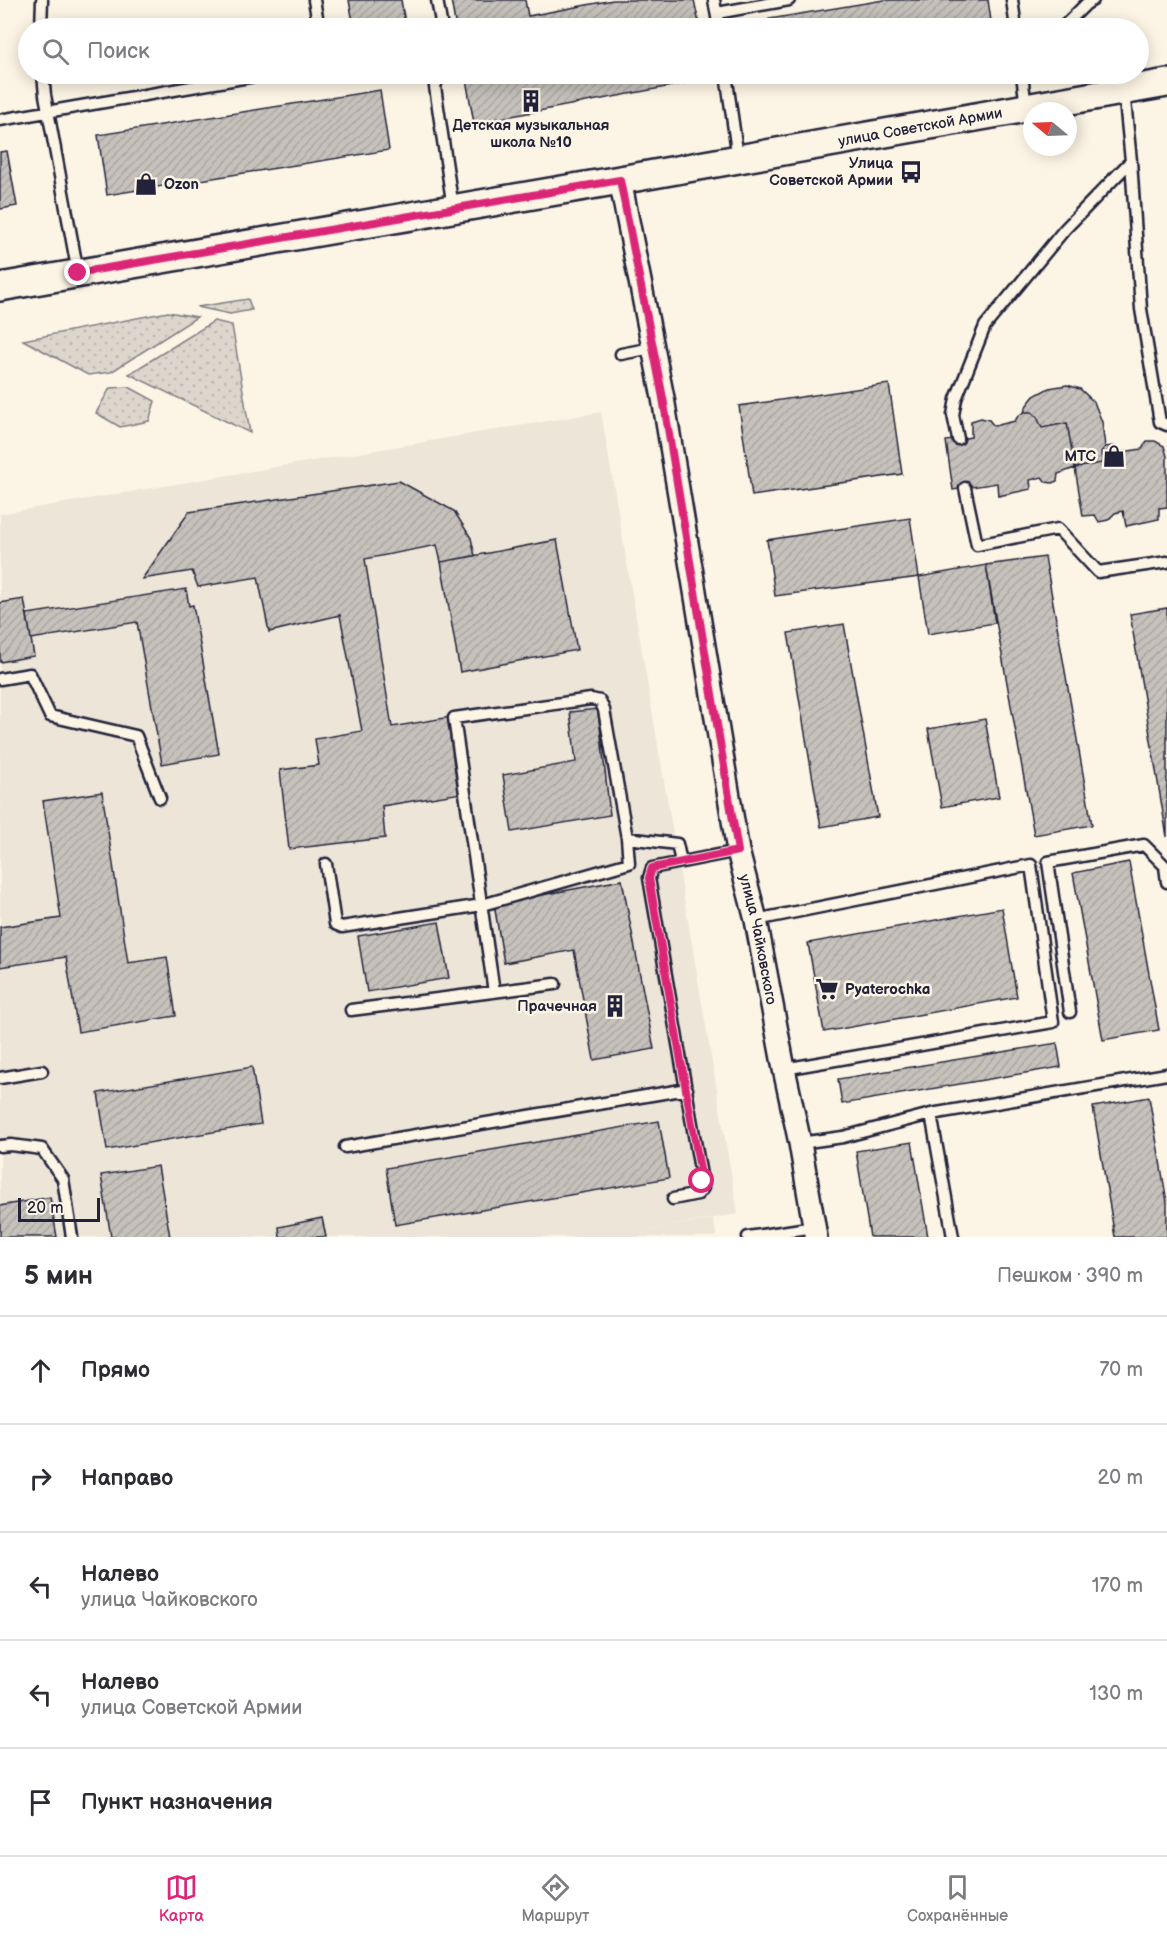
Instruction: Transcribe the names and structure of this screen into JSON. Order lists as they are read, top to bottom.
{
  "streets": {
    "street": ["улица Советской Армии", "улица Чайковского"]
  },
  "crossings": [
    ["улица Советской Армии", "улица Чайковского"]
  ],
  "places": {
    "building": ["Детская музыкальная школа №10", "Прачечная"],
    "bus stop": ["Улица Советской Армии"],
    "shop": ["Ozon", "МТС"],
    "supermarket": ["Pyaterochka"]
  },
  "scale_bar": "20 m",
  "north": "left",
  "page": {
    "search": "Поиск",
    "scale": "20 m",
    "heading": ["5 мин", "Пешком · 390 m"],
    "list": [
      ["Прямо", "70 m"],
      ["Направо", "20 m"],
      ["Налево", "улица Чайковского", "170 m"],
      ["Налево", "улица Советской Армии", "130 m"],
      "Пункт назначения"
    ],
    "nav": ["Карта", "Маршрут", "Сохранённые"]
  }
}
